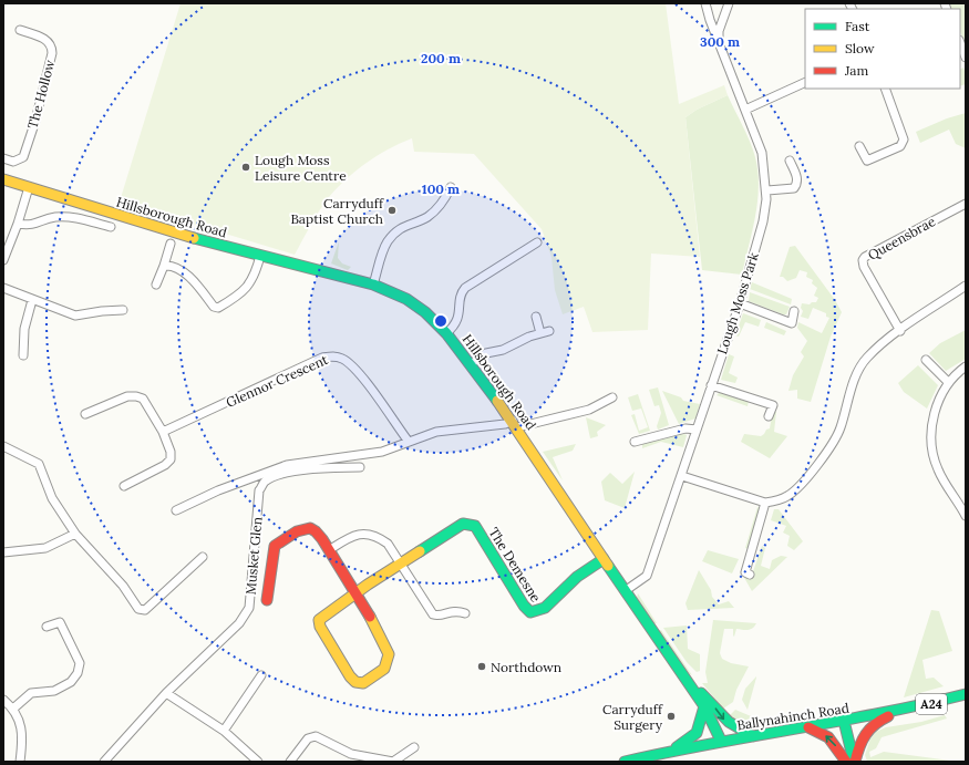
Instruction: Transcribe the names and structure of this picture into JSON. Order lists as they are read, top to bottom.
{
  "streets": {
    "main road": [
      "Hillsborough Road",
      "The Demesne",
      "A24",
      "Ballynahinch Road"
    ],
    "street": [
      "The Hollow",
      "Queensbrae",
      "Lough Moss Park",
      "Glennor Crescent",
      "Musket Glen"
    ]
  },
  "crossings": [
    ["Hillsborough Road", "Lough Moss Park"],
    ["Hillsborough Road", "The Demesne"],
    ["Hillsborough Road", "Ballynahinch Road"]
  ],
  "places": [
    "Lough Moss Leisure Centre",
    "Carryduff Baptist Church",
    "Northdown",
    "Carryduff Surgery"
  ],
  "legend": ["Fast", "Slow", "Jam"],
  "rings": ["300 m", "200 m", "100 m"]
}
